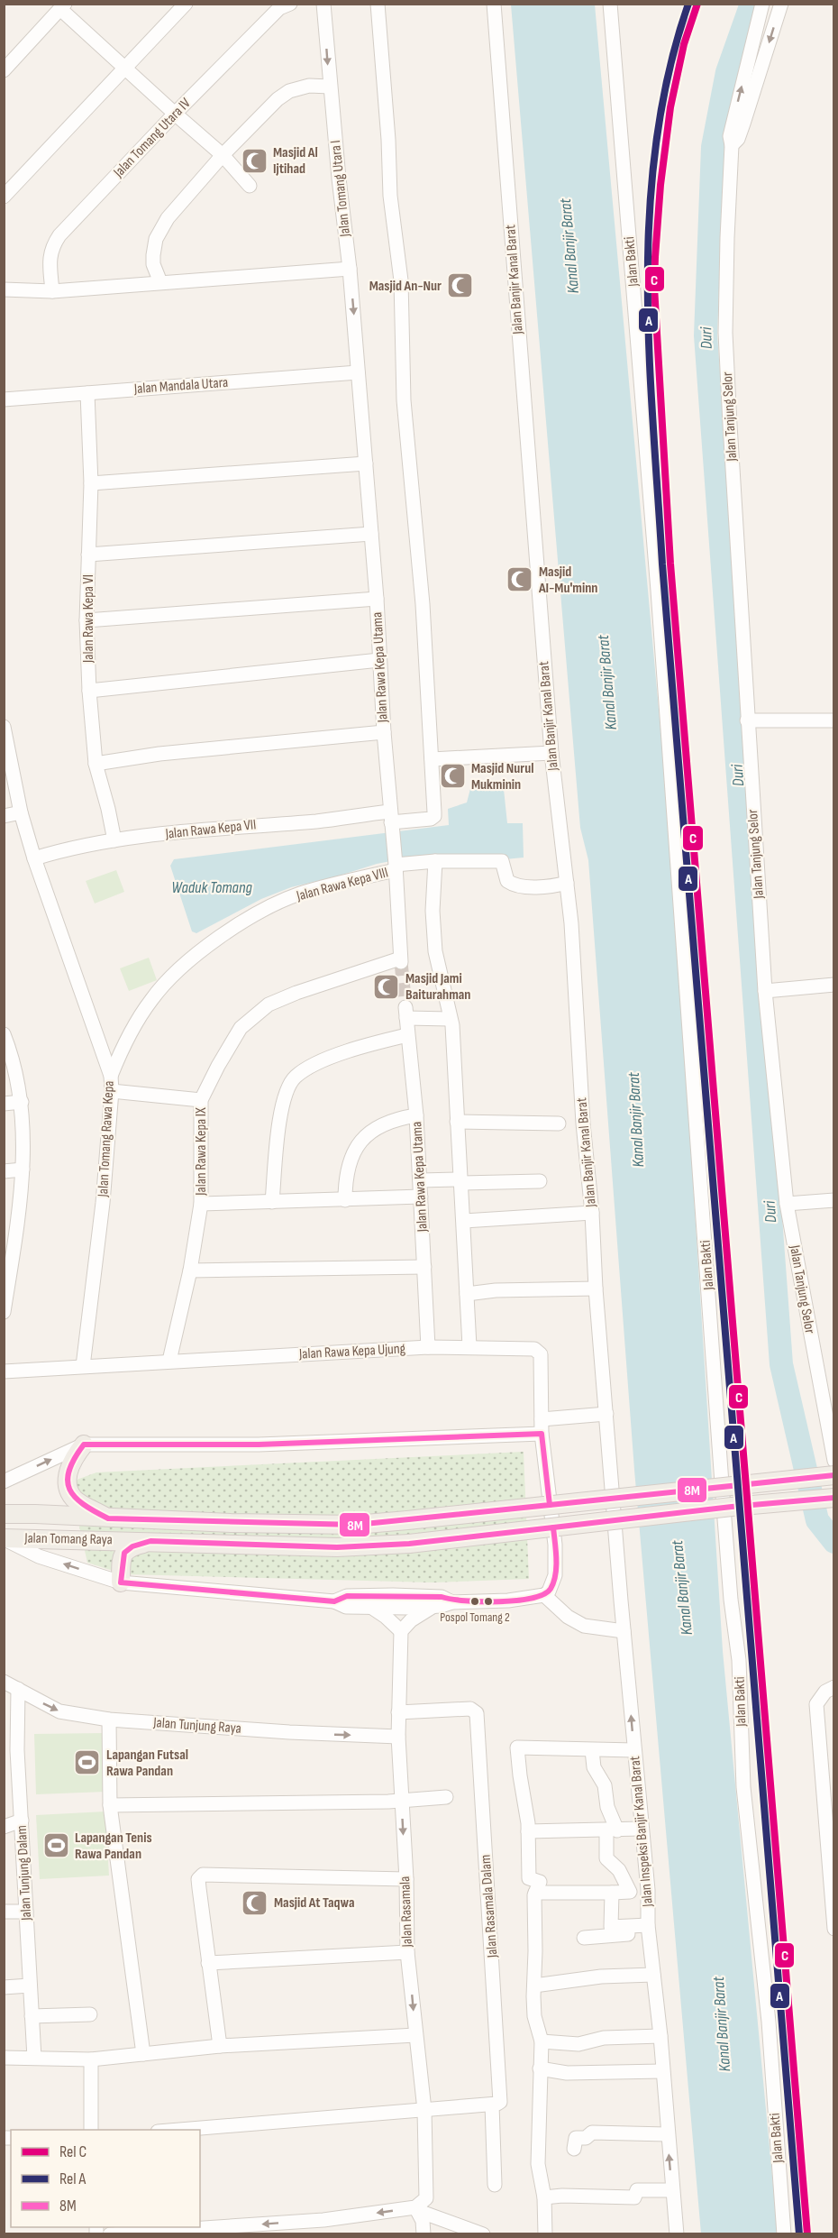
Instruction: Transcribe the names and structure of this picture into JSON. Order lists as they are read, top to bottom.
{
  "streets": {
    "main road": ["Jalan Tomang Raya"],
    "street": [
      "Jalan Tomang Utara IV",
      "Jalan Tomang Utara I",
      "Jalan Bakti",
      "Jalan Banjir Kanal Barat",
      "Jalan Mandala Utara",
      "Jalan Tanjung Selor",
      "Jalan Rawa Kepa VI",
      "Jalan Rawa Kepa Utama",
      "Jalan Rawa Kepa VII",
      "Jalan Rawa Kepa VIII",
      "Jalan Tomang Rawa Kepa",
      "Jalan Rawa Kepa IX",
      "Jalan Rawa Kepa Ujung",
      "Jalan Tunjung Raya",
      "Jalan Inspeksi Banjir Kanal Barat",
      "Jalan Tunjung Dalam",
      "Jalan Rasamala Dalam",
      "Jalan Rasamala"
    ]
  },
  "crossings": [
    ["Jalan Tomang Utara I", "Jalan Mandala Utara"],
    ["Jalan Tomang Utara I", "Jalan Rawa Kepa Utama"],
    ["Jalan Banjir Kanal Barat", "Jalan Rawa Kepa VIII"],
    ["Jalan Banjir Kanal Barat", "Jalan Inspeksi Banjir Kanal Barat"],
    ["Jalan Mandala Utara", "Jalan Rawa Kepa VI"],
    ["Jalan Mandala Utara", "Jalan Rawa Kepa Utama"],
    ["Jalan Rawa Kepa VI", "Jalan Rawa Kepa VII"],
    ["Jalan Rawa Kepa Utama", "Jalan Rawa Kepa VII"],
    ["Jalan Rawa Kepa Utama", "Jalan Rawa Kepa VIII"],
    ["Jalan Rawa Kepa Utama", "Jalan Rawa Kepa IX"],
    ["Jalan Rawa Kepa Utama", "Jalan Rawa Kepa Ujung"],
    ["Jalan Rawa Kepa VII", "Jalan Tomang Rawa Kepa"],
    ["Jalan Rawa Kepa VIII", "Jalan Tomang Rawa Kepa"],
    ["Jalan Tomang Rawa Kepa", "Jalan Rawa Kepa Ujung"],
    ["Jalan Rawa Kepa IX", "Jalan Rawa Kepa Ujung"],
    ["Jalan Tomang Raya", "Jalan Rasamala"],
    ["Jalan Tunjung Raya", "Jalan Tunjung Dalam"],
    ["Jalan Tunjung Raya", "Jalan Rasamala"],
    ["Jalan Rasamala Dalam", "Jalan Rasamala"]
  ],
  "water": ["Kanal Banjir Barat", "Duri", "Waduk Tomang"],
  "places": {
    "mosque": [
      "Masjid Al Ijtihad",
      "Masjid An-Nur",
      "Masjid AI-Mu'minn",
      "Masjid Nurul Mukminin",
      "Masjid Jami Baiturahman",
      "Masjid At Taqwa"
    ],
    "other": ["Pospol Tomang 2"],
    "sports": ["Lapangan Futsal Rawa Pandan", "Lapangan Tenis Rawa Pandan"]
  },
  "lines": ["rail line C", "rail line A", "transit line 8M"],
  "legend": ["Rel C", "Rel A", "8M"]
}
